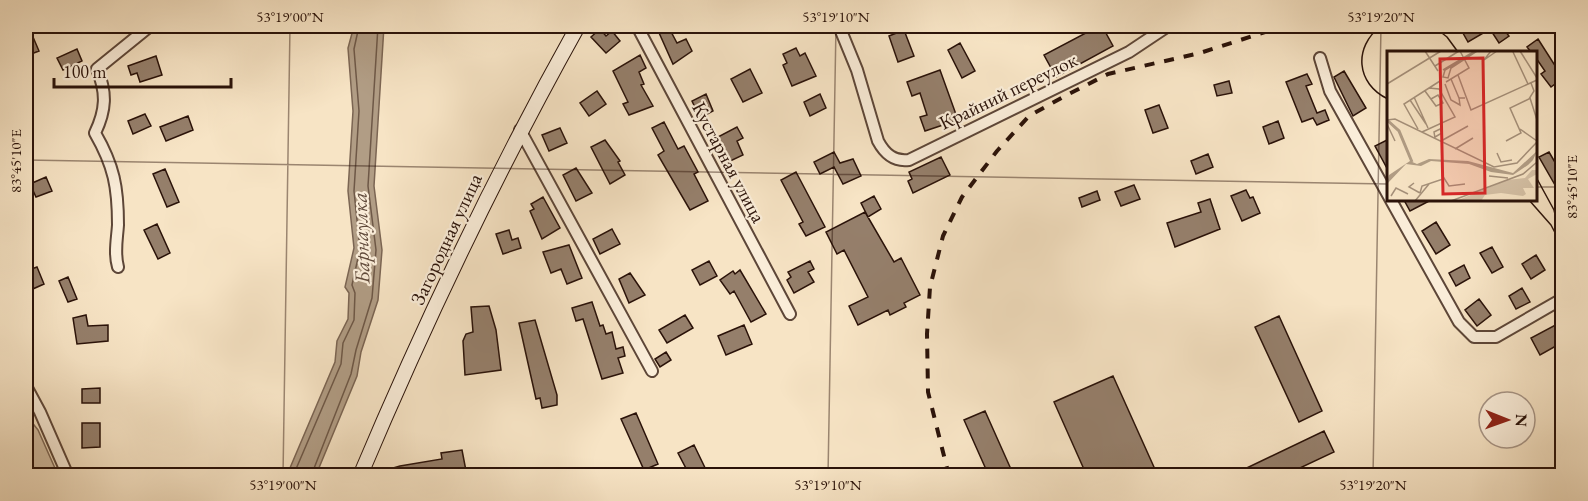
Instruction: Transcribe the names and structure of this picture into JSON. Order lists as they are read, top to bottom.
{
  "streets": {
    "main road": ["Загородная улица"],
    "street": ["Крайний переулок", "Кустарная улица"]
  },
  "water": ["Барнаулка"],
  "scale_bar": "100 m",
  "north": "right",
  "coordinates": [
    "53°19'00\"N",
    "53°19'10\"N",
    "53°19'20\"N",
    "83°45'10\"E"
  ]
}
